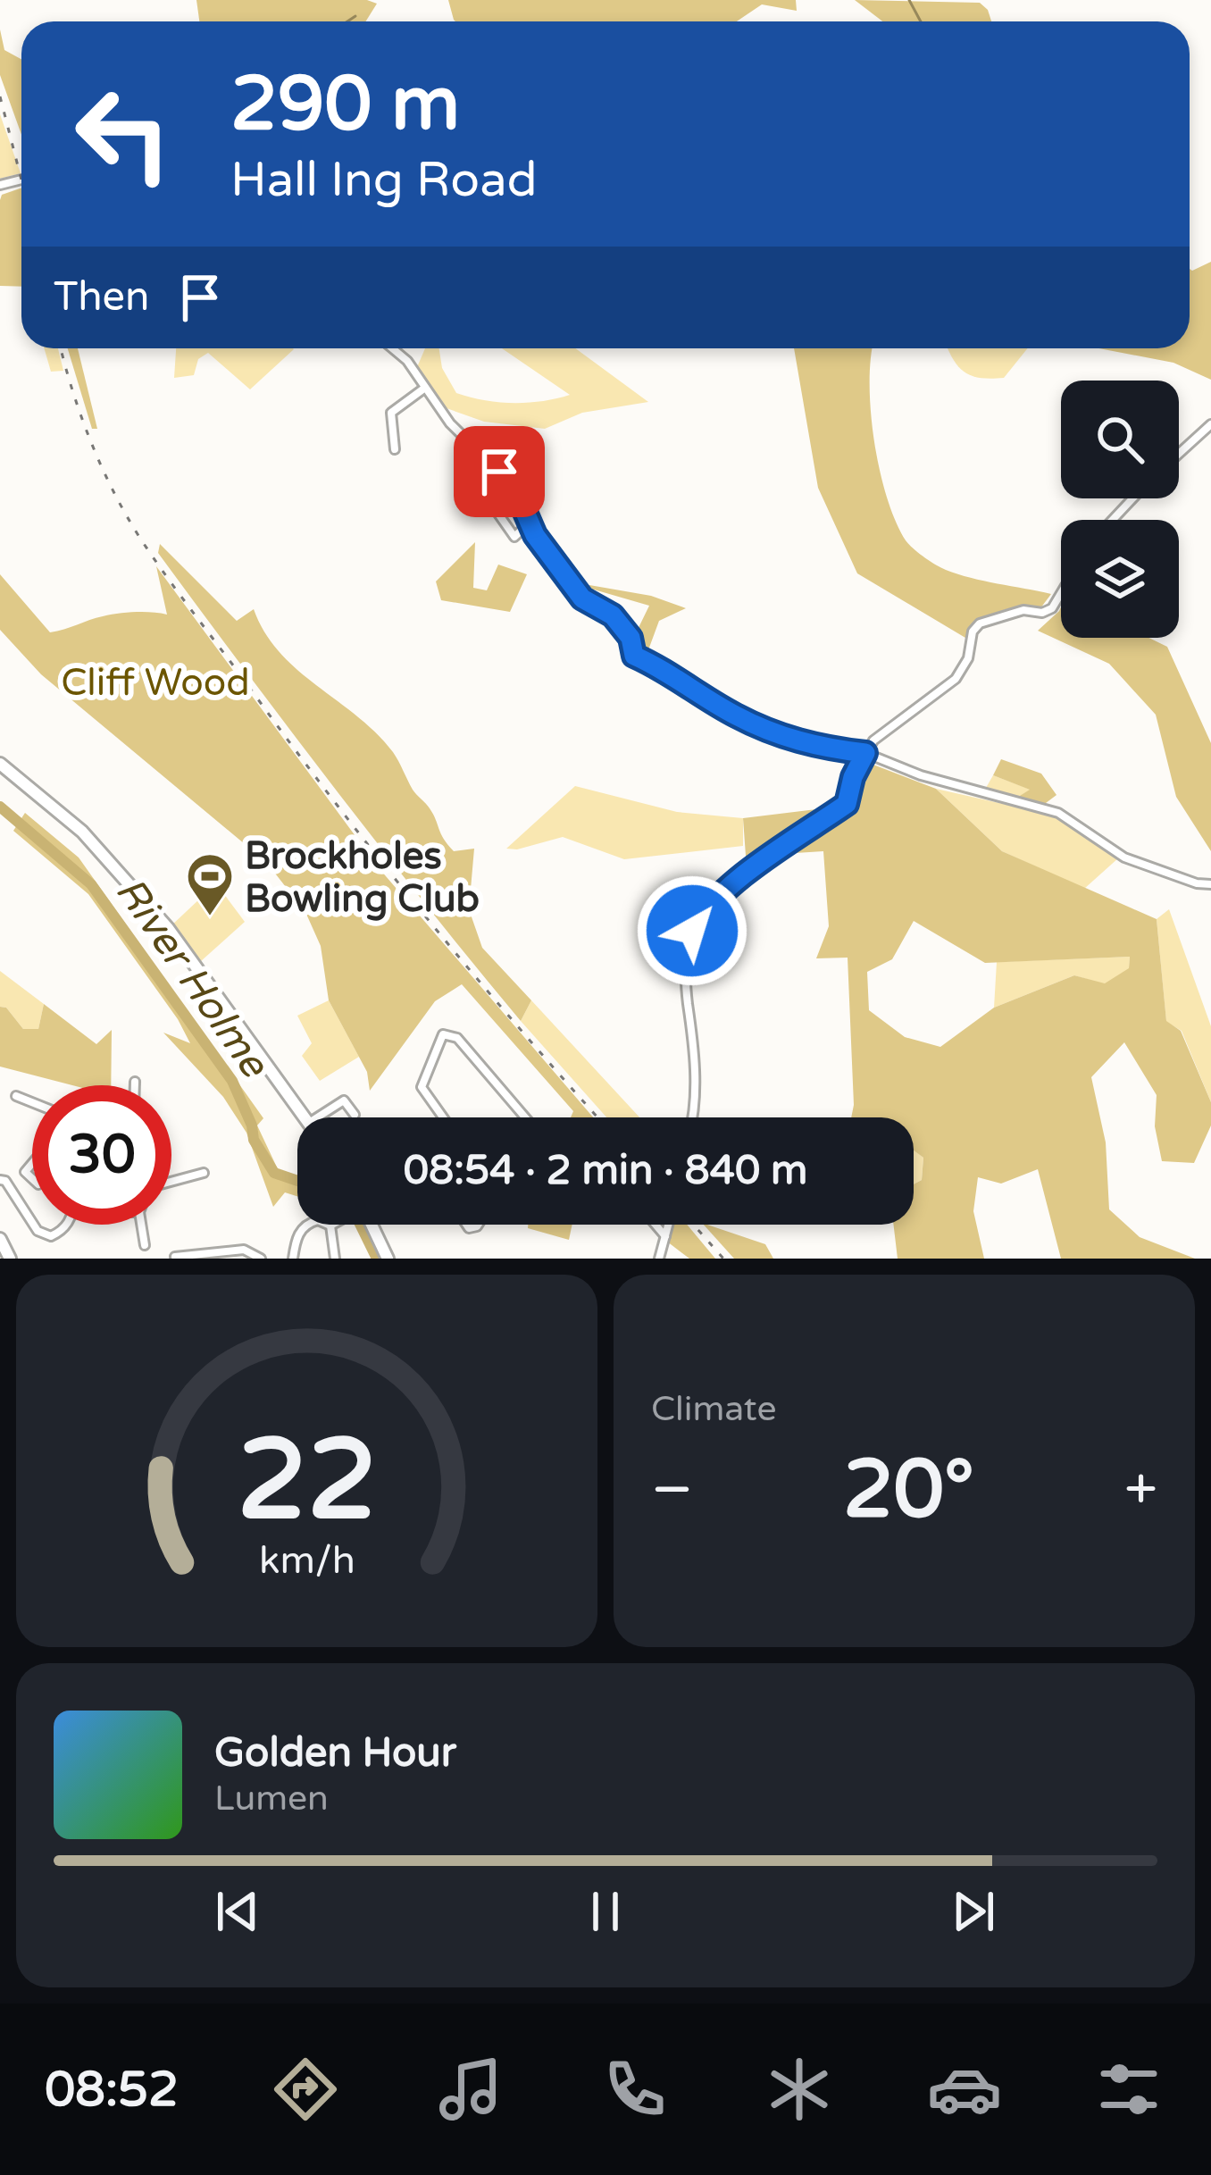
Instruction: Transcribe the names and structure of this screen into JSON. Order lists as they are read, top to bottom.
{
  "water": ["River Holme"],
  "parks": ["Cliff Wood"],
  "places": {
    "sports": ["Brockholes Bowling Club"]
  },
  "page": {
    "turn": ["290 m", "Hall Ing Road"],
    "then": "Then",
    "limit": "30",
    "trip": "08:54 · 2 min · 840 m",
    "tile": "Climate",
    "heat": ["−", "20°", "+"],
    "song": ["Golden Hour", "Lumen"],
    "tabs": "08:52",
    "gauge": ["22", "km/h"]
  }
}
